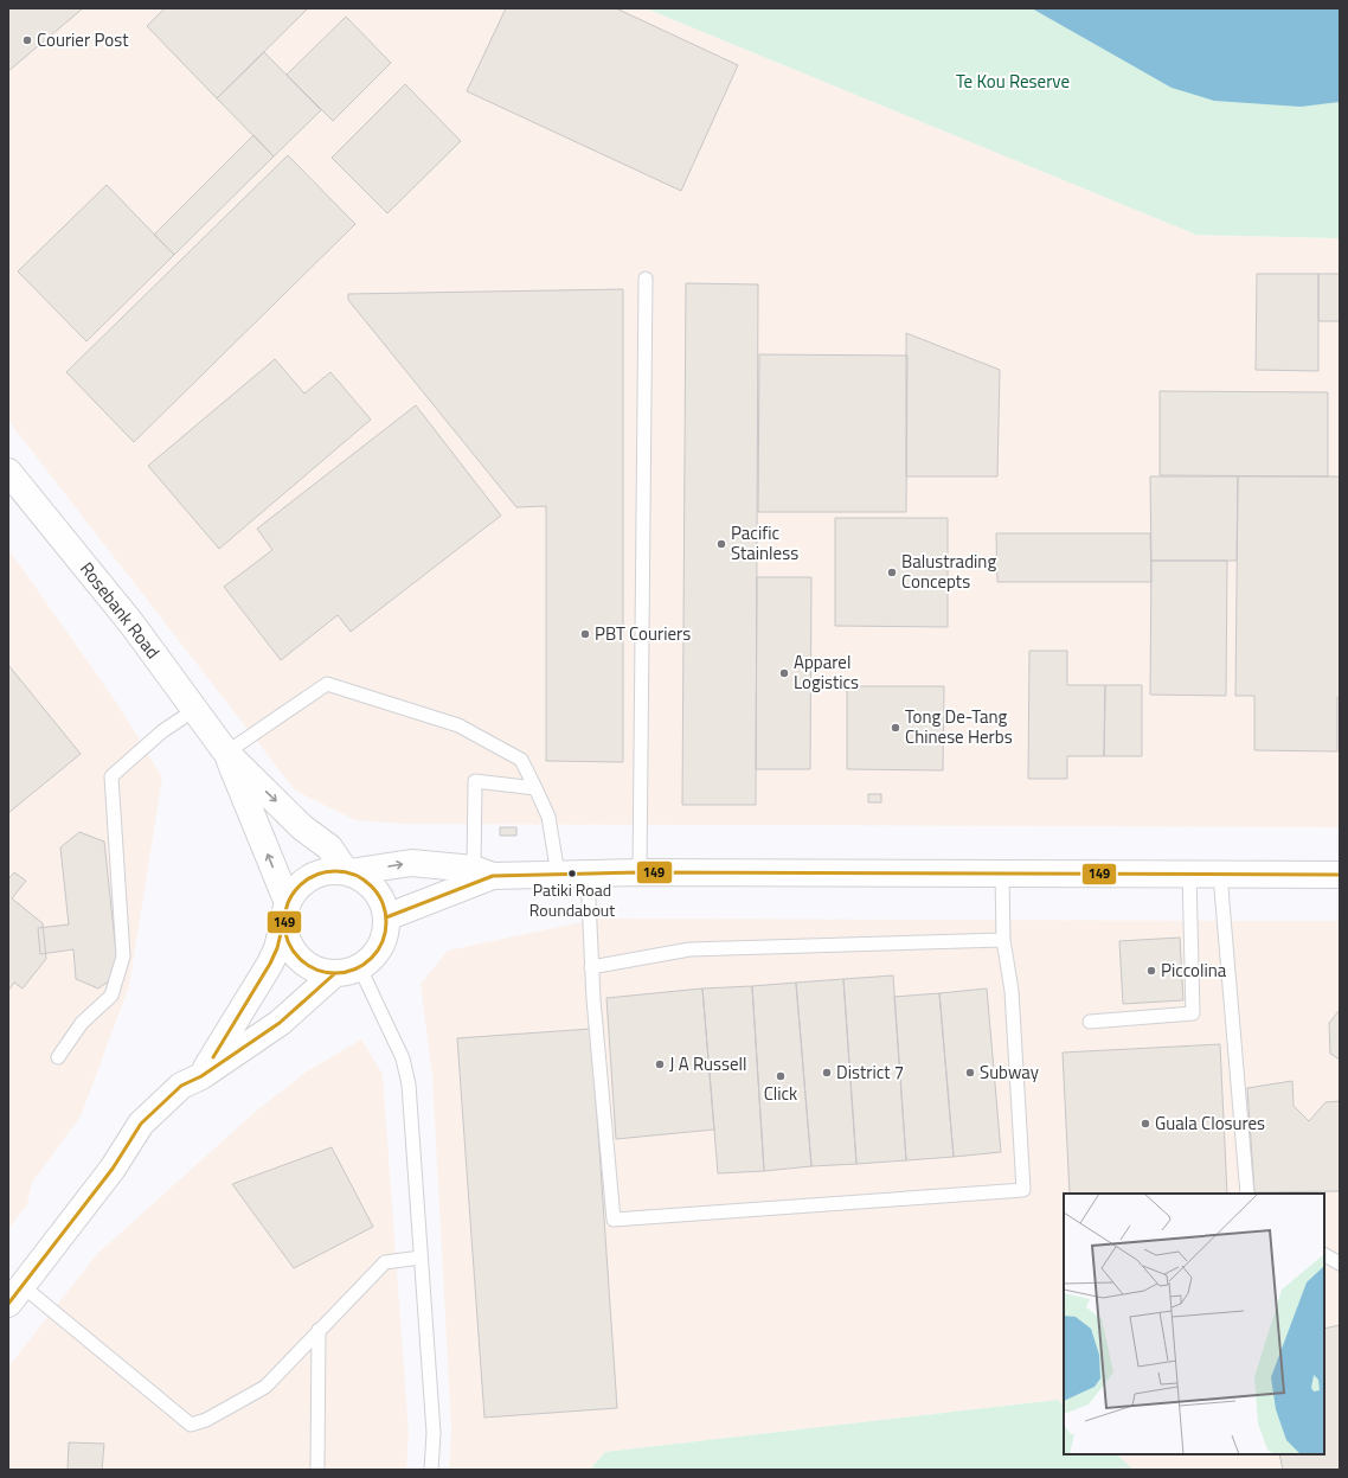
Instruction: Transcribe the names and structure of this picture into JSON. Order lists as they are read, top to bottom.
{
  "streets": {
    "main road": ["Rosebank Road"]
  },
  "parks": ["Te Kou Reserve"],
  "places": [
    "Courier Post",
    "Pacific Stainless",
    "Balustrading Concepts",
    "PBT Couriers",
    "Apparel Logistics",
    "Tong De-Tang Chinese Herbs",
    "Patiki Road Roundabout",
    "Piccolina",
    "J A Russell",
    "District 7",
    "Subway",
    "Click",
    "Guala Closures"
  ],
  "lines": ["transit line 149"]
}
